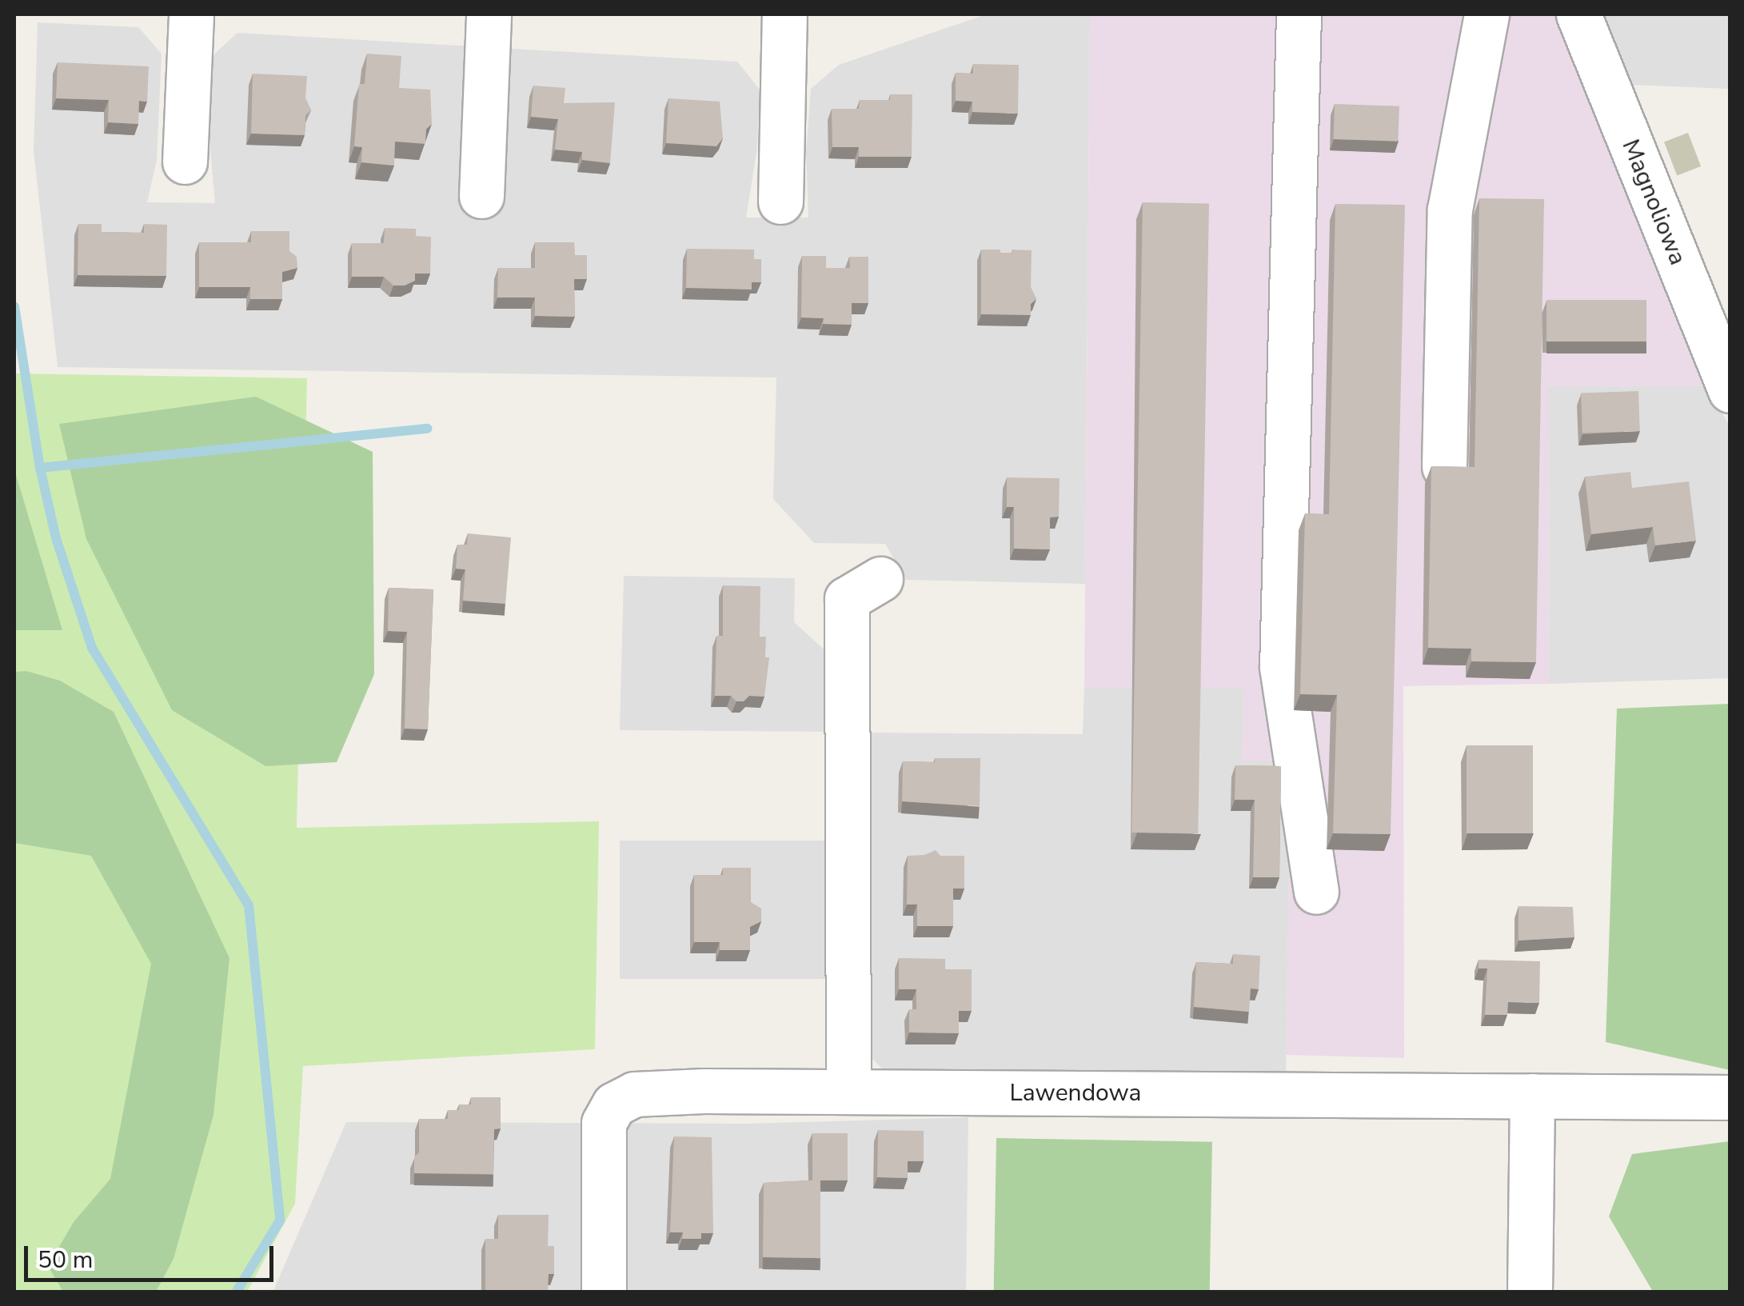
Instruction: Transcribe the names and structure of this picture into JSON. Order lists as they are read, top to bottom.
{
  "streets": {
    "street": ["Magnoliowa", "Lawendowa"]
  },
  "scale_bar": "50 m"
}
